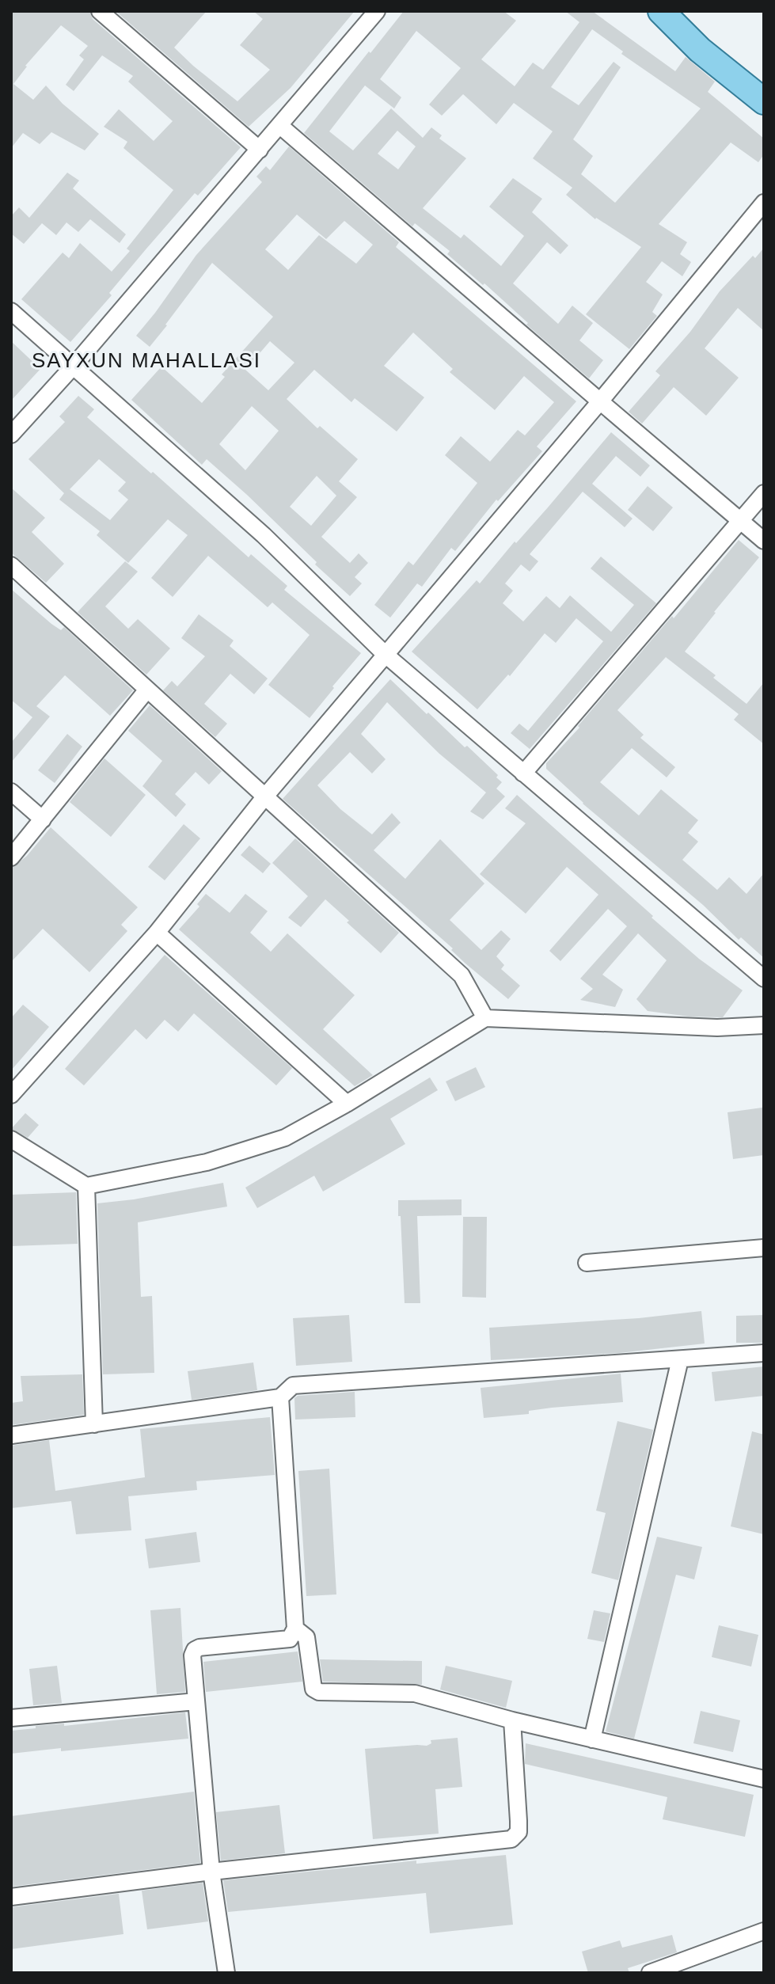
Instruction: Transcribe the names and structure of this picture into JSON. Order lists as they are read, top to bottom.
{
  "districts": ["SAYXUN MAHALLASI"]
}
